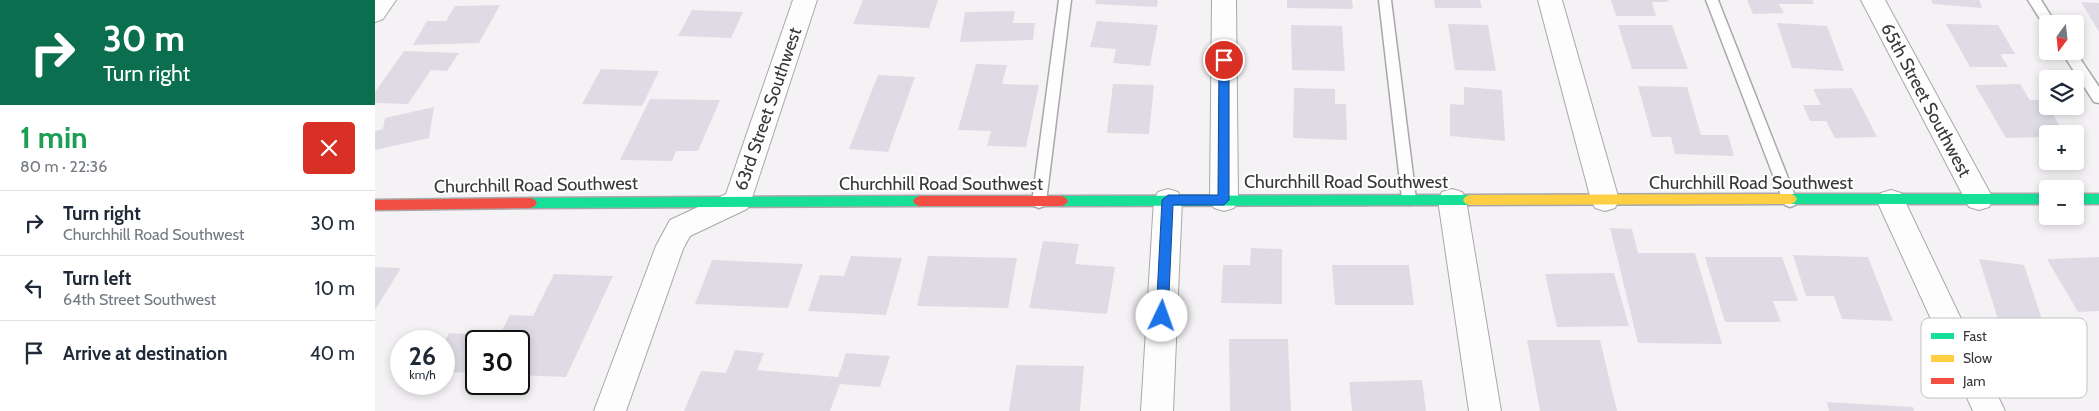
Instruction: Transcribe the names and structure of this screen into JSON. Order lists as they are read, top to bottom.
{
  "streets": {
    "street": ["65th Street Southwest", "63rd Street Southwest", "Churchhill Road Southwest"]
  },
  "crossings": [
    ["65th Street Southwest", "Churchhill Road Southwest"],
    ["63rd Street Southwest", "Churchhill Road Southwest"]
  ],
  "legend": ["Fast", "Slow", "Jam"],
  "north": "bottom",
  "page": {
    "turn": ["30 m", "Turn right"],
    "map_buttons": ["+", "−"],
    "heading": ["1 min", "80 m · 22:36"],
    "list": [
      {
        "name": "Turn right",
        "note": "Churchhill Road Southwest",
        "value": "30 m"
      },
      {
        "name": "Turn left",
        "note": "64th Street Southwest",
        "value": "10 m"
      },
      {
        "name": "Arrive at destination",
        "value": "40 m"
      }
    ],
    "speed": "26 km/h",
    "limit": "30"
  }
}
